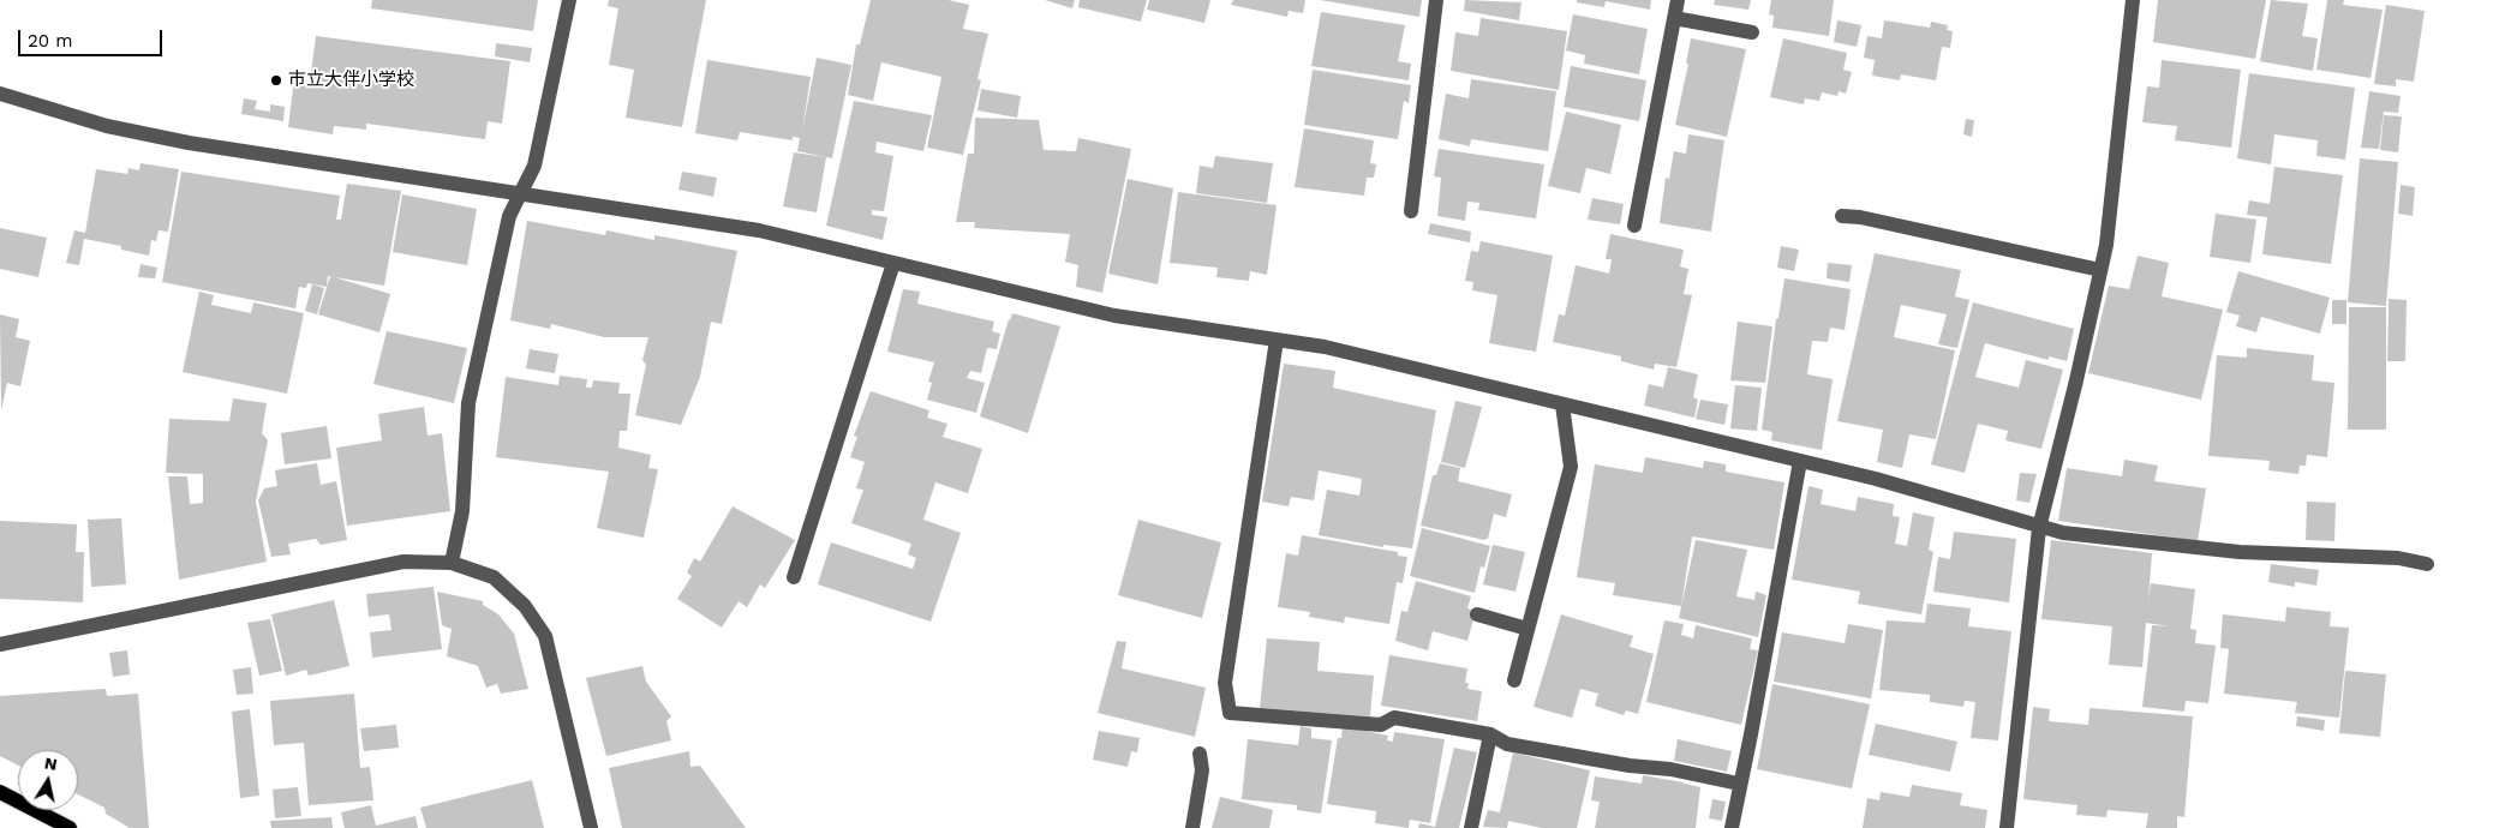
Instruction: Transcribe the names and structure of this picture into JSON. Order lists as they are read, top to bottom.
{
  "places": ["市立大伴小学校"],
  "scale_bar": "20 m",
  "north": "top"
}
